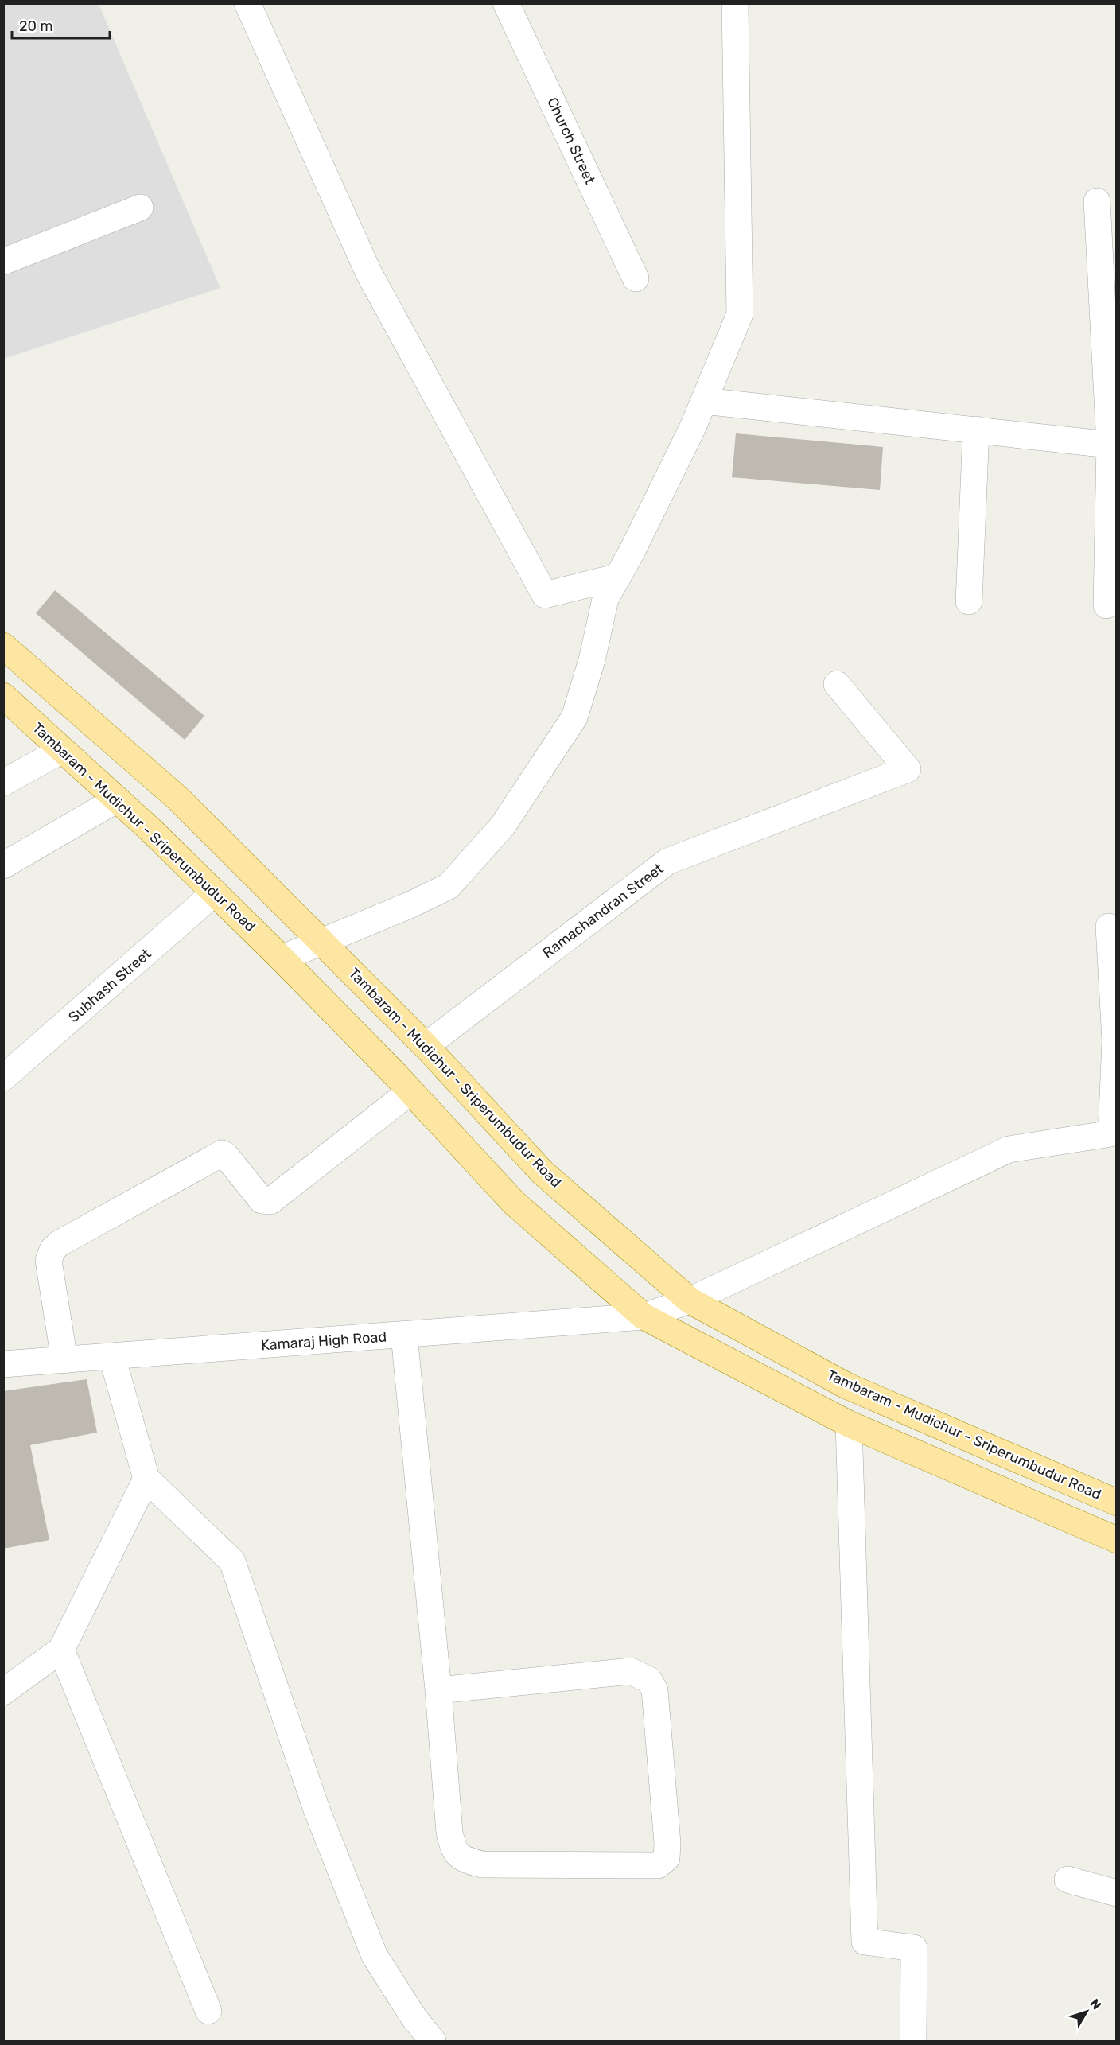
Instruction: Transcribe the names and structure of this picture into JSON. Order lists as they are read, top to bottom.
{
  "streets": {
    "main road": ["Tambaram - Mudichur - Sriperumbudur Road"],
    "street": [
      "Church Street",
      "Ramachandran Street",
      "Subhash Street",
      "Kamaraj High Road"
    ]
  },
  "crossings": [
    ["Tambaram - Mudichur - Sriperumbudur Road", "Ramachandran Street"],
    ["Tambaram - Mudichur - Sriperumbudur Road", "Subhash Street"],
    ["Tambaram - Mudichur - Sriperumbudur Road", "Kamaraj High Road"]
  ],
  "scale_bar": "20 m",
  "north": "top right"
}
